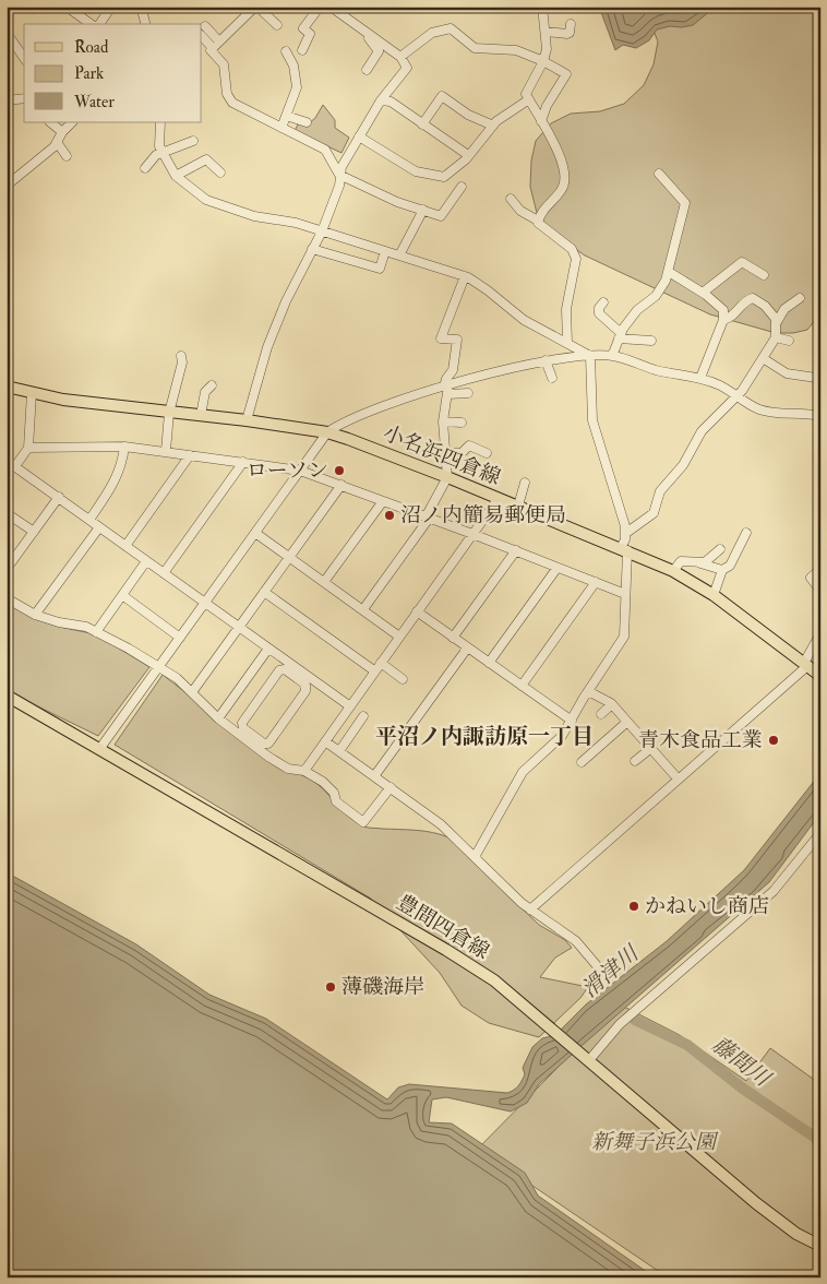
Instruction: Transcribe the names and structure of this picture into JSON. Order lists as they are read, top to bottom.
{
  "streets": {
    "main road": ["小名浜四倉線", "豊間四倉線"]
  },
  "districts": ["平沼ノ内諏訪原一丁目"],
  "water": ["滑津川", "藤間川"],
  "parks": ["新舞子浜公園"],
  "places": [
    "ローソン",
    "沼ノ内簡易郵便局",
    "青木食品工業",
    "かねいし商店",
    "薄磯海岸"
  ],
  "legend": ["Road", "Park", "Water"]
}
